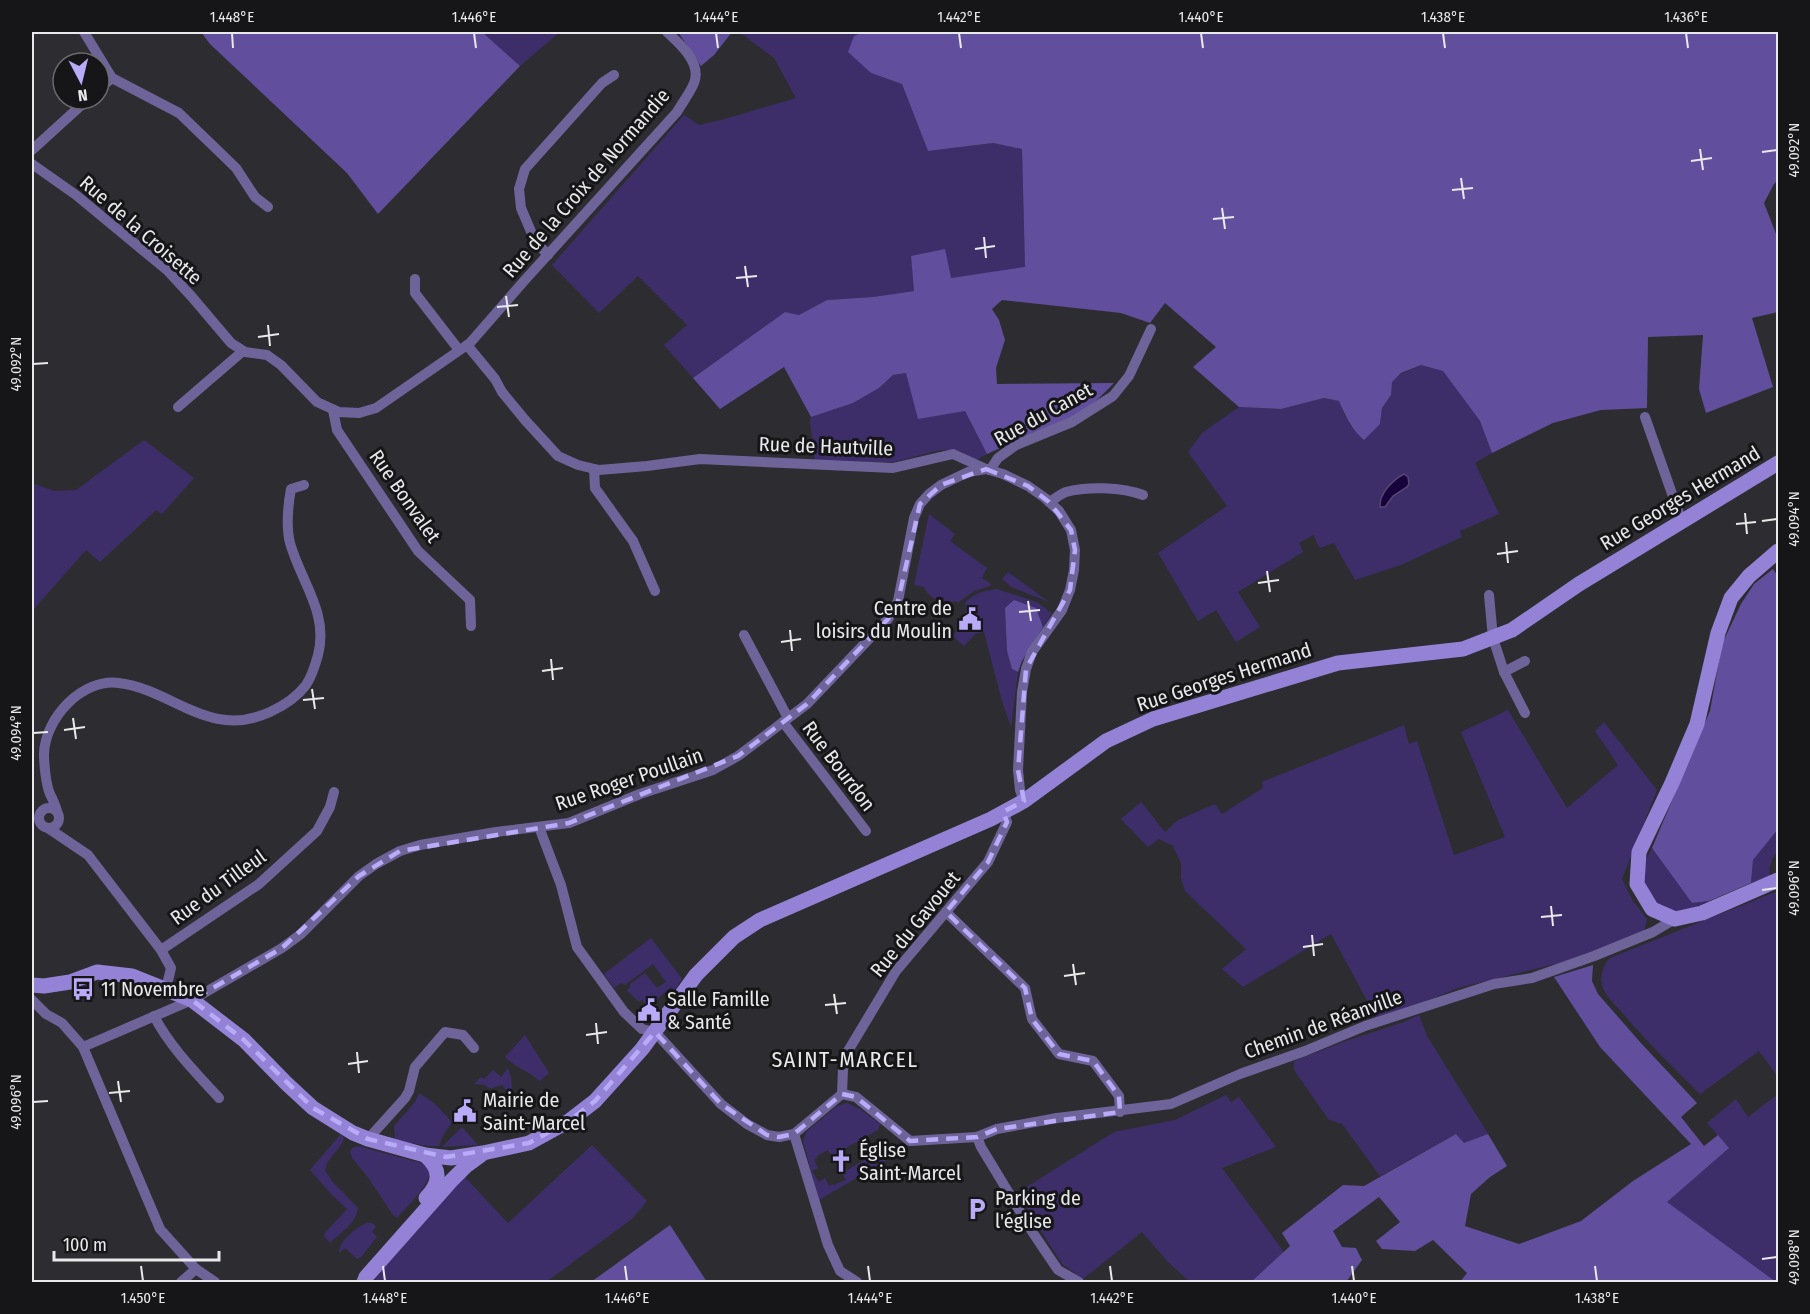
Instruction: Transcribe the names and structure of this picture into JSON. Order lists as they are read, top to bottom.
{
  "streets": {
    "street": [
      "Rue de la Croix de Normandie",
      "Rue de la Croisette",
      "Rue du Canet",
      "Rue de Hautville",
      "Rue Bonvalet",
      "Rue Georges Hermand",
      "Rue Bourdon",
      "Rue Roger Poullain",
      "Rue du Tilleul",
      "Rue du Gavouet",
      "Chemin de Réanville"
    ]
  },
  "crossings": [
    ["Rue de la Croix de Normandie", "Rue de Hautville"],
    ["Rue de la Croisette", "Rue Bonvalet"],
    ["Rue du Canet", "Rue de Hautville"],
    ["Rue du Canet", "Rue Roger Poullain"],
    ["Rue de Hautville", "Rue Georges Hermand"],
    ["Rue de Hautville", "Rue Roger Poullain"],
    ["Rue Georges Hermand", "Rue Roger Poullain"],
    ["Rue Georges Hermand", "Rue du Gavouet"],
    ["Rue Bourdon", "Rue Roger Poullain"],
    ["Rue du Gavouet", "Chemin de Réanville"]
  ],
  "districts": ["SAINT-MARCEL"],
  "places": {
    "public building": ["Centre de loisirs du Moulin", "Salle Famille & Santé", "Mairie de Saint-Marcel"],
    "bus stop": ["11 Novembre"],
    "church": ["Église Saint-Marcel"],
    "parking": ["Parking de l'église"]
  },
  "scale_bar": "100 m",
  "north": "bottom",
  "coordinates": [
    "1.448°E",
    "1.446°E",
    "1.444°E",
    "1.442°E",
    "1.440°E",
    "1.438°E",
    "1.436°E",
    "49.092°N",
    "49.094°N",
    "49.096°N",
    "49.098°N",
    "1.450°E"
  ]
}
